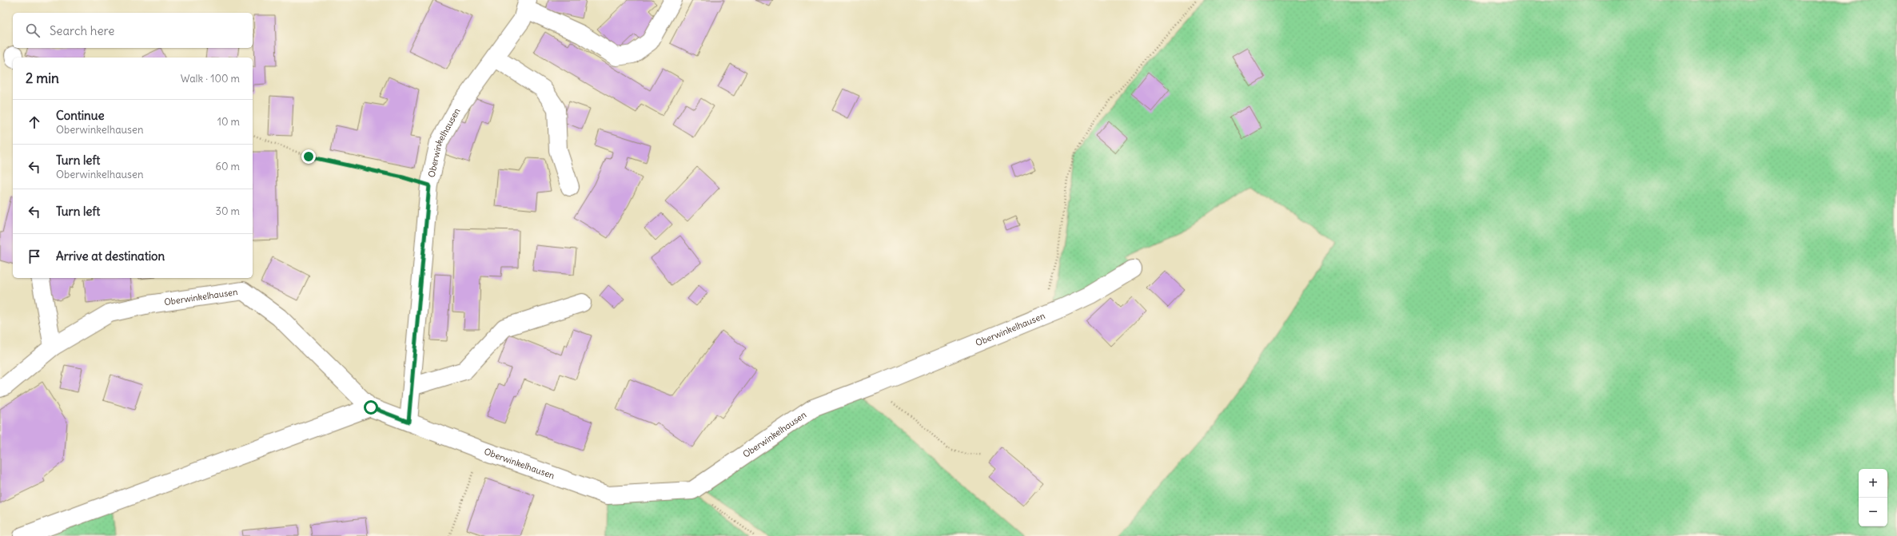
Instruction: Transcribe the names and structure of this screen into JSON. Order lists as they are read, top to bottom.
{
  "streets": {
    "street": ["Oberwinkelhausen"]
  },
  "page": {
    "search": "Search here",
    "heading": ["2 min", "Walk · 100 m"],
    "list": [
      ["Continue", "Oberwinkelhausen", "10 m"],
      ["Turn left", "Oberwinkelhausen", "60 m"],
      ["Turn left", "30 m"],
      "Arrive at destination"
    ],
    "map_buttons": ["+", "−"]
  }
}
